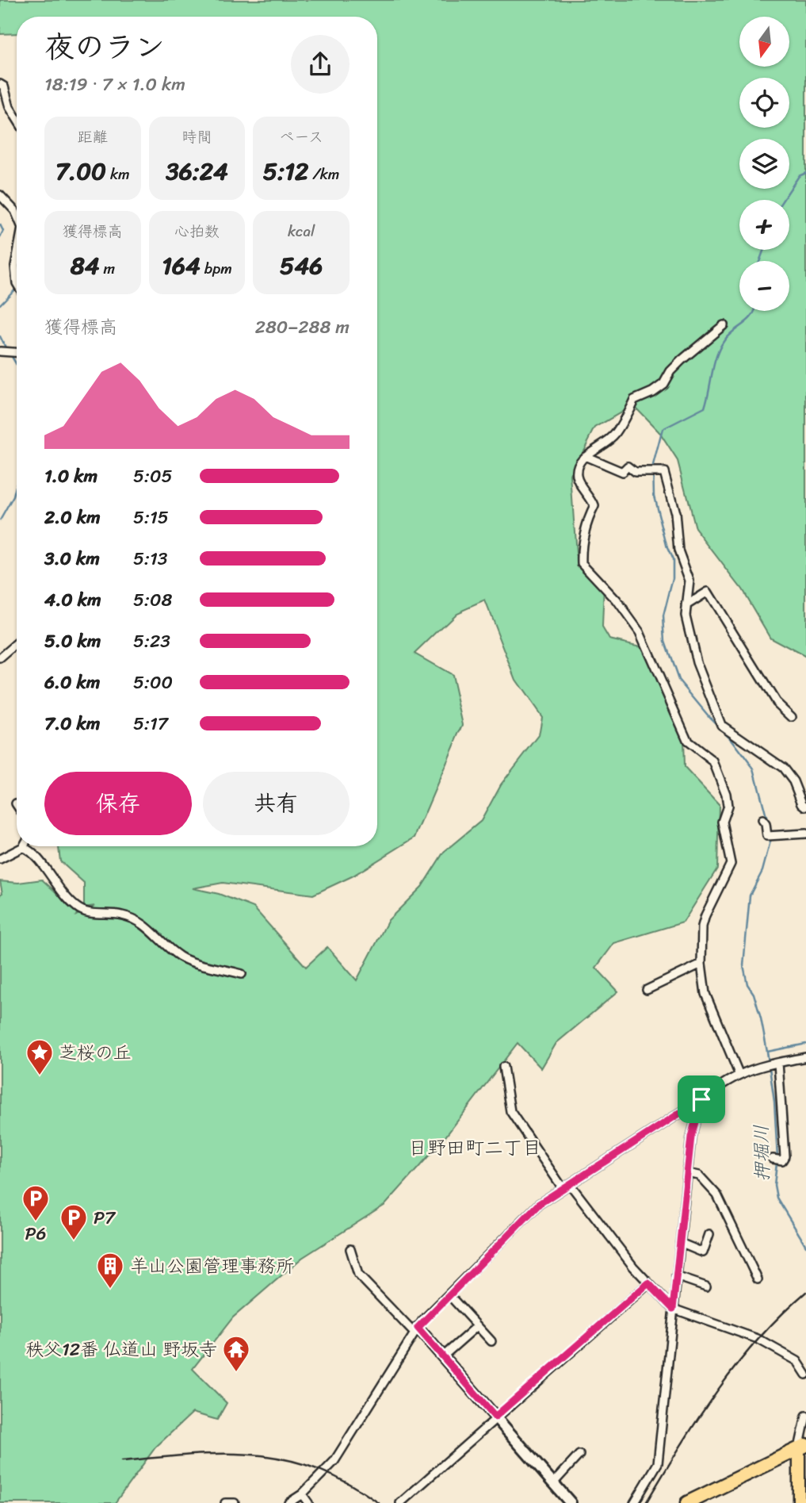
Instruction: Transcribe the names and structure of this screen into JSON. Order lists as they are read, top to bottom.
{
  "districts": ["日野田町二丁目"],
  "water": ["押堀川"],
  "places": {
    "place": ["芝桜の丘"],
    "parking": ["P6", "P7"],
    "building": ["羊山公園管理事務所"],
    "temple": ["秩父12番 仏道山 野坂寺"]
  },
  "north": "bottom",
  "page": {
    "map_buttons": ["+", "−"],
    "heading": ["夜のラン", "18:19 · 7 × 1.0 km"],
    "stats": [
      ["距離", "7.00 km"],
      ["時間", "36:24"],
      ["ペース", "5:12 /km"],
      ["獲得標高", "84 m"],
      ["心拍数", "164 bpm"],
      ["kcal", "546"]
    ],
    "chart": ["獲得標高", "280–288 m"],
    "list": [
      {
        "name": "1.0 km",
        "note": "5:05"
      },
      {
        "name": "2.0 km",
        "note": "5:15"
      },
      {
        "name": "3.0 km",
        "note": "5:13"
      },
      {
        "name": "4.0 km",
        "note": "5:08"
      },
      {
        "name": "5.0 km",
        "note": "5:23"
      },
      {
        "name": "6.0 km",
        "note": "5:00"
      },
      {
        "name": "7.0 km",
        "note": "5:17"
      }
    ],
    "buttons": ["保存", "共有"]
  }
}
